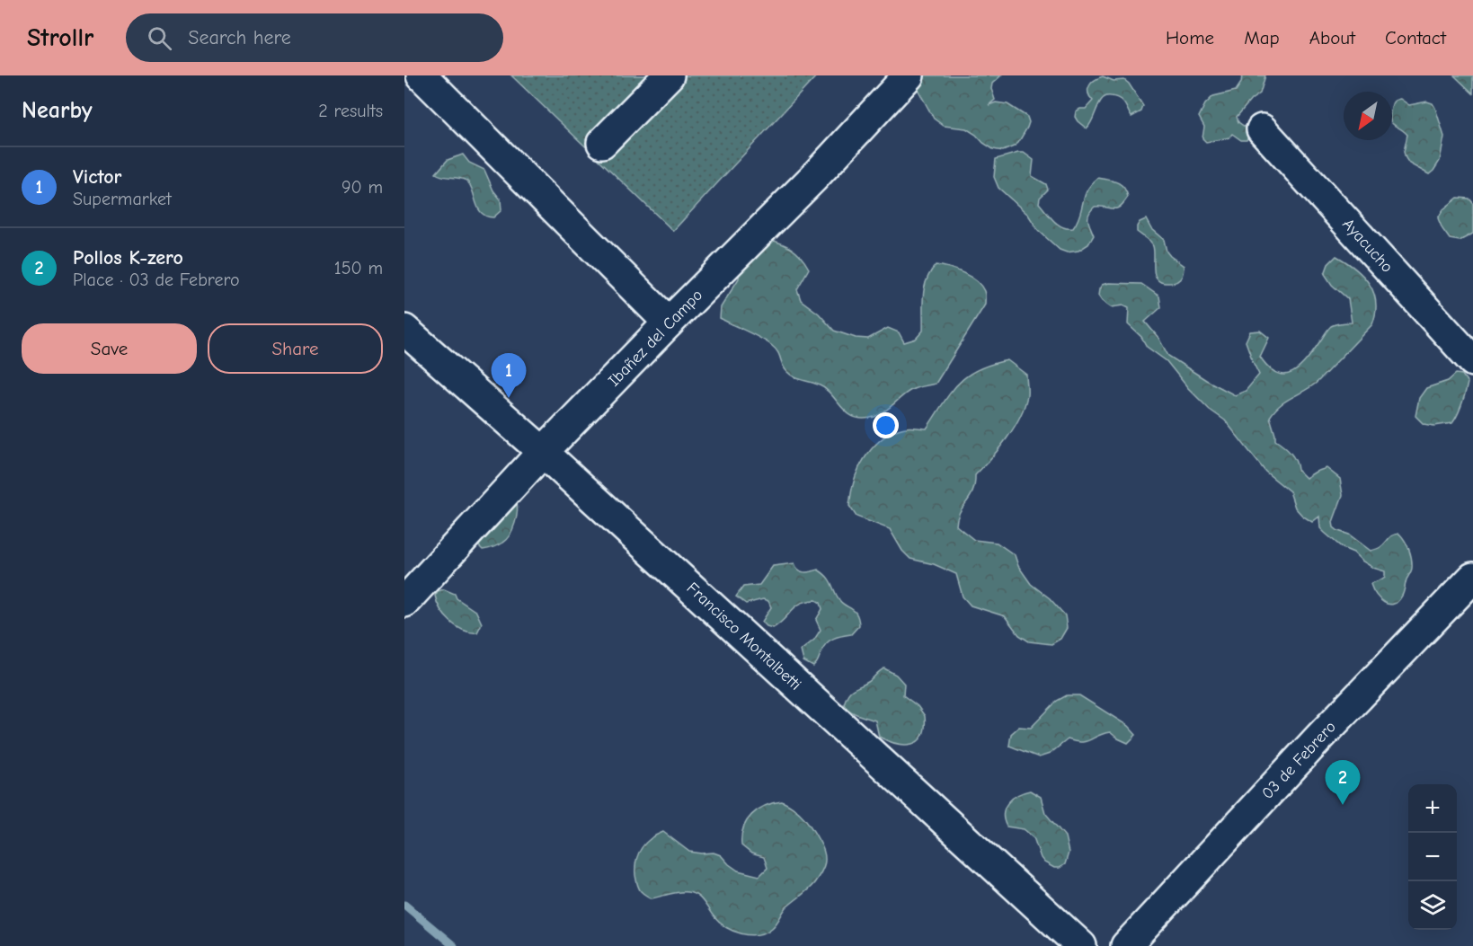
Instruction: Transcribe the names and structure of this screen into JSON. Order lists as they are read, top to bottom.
{
  "streets": {
    "street": [
      "Ayacucho",
      "Ibañez del Campo",
      "Francisco Montalbetti",
      "03 de Febrero"
    ]
  },
  "crossings": [
    ["Ibañez del Campo", "Francisco Montalbetti"]
  ],
  "north": "bottom left",
  "page": {
    "header": "Strollr",
    "search": "Search here",
    "nav": [
      "Home",
      "Map",
      "About",
      "Contact"
    ],
    "heading": ["Nearby", "2 results"],
    "list": [
      {
        "mark": "1",
        "name": "Victor",
        "note": "Supermarket",
        "value": "90 m"
      },
      {
        "mark": "2",
        "name": "Pollos K-zero",
        "note": "Place · 03 de Febrero",
        "value": "150 m"
      }
    ],
    "buttons": ["Save", "Share"],
    "pins": ["1", "2"],
    "map_buttons": ["+", "−"]
  }
}
